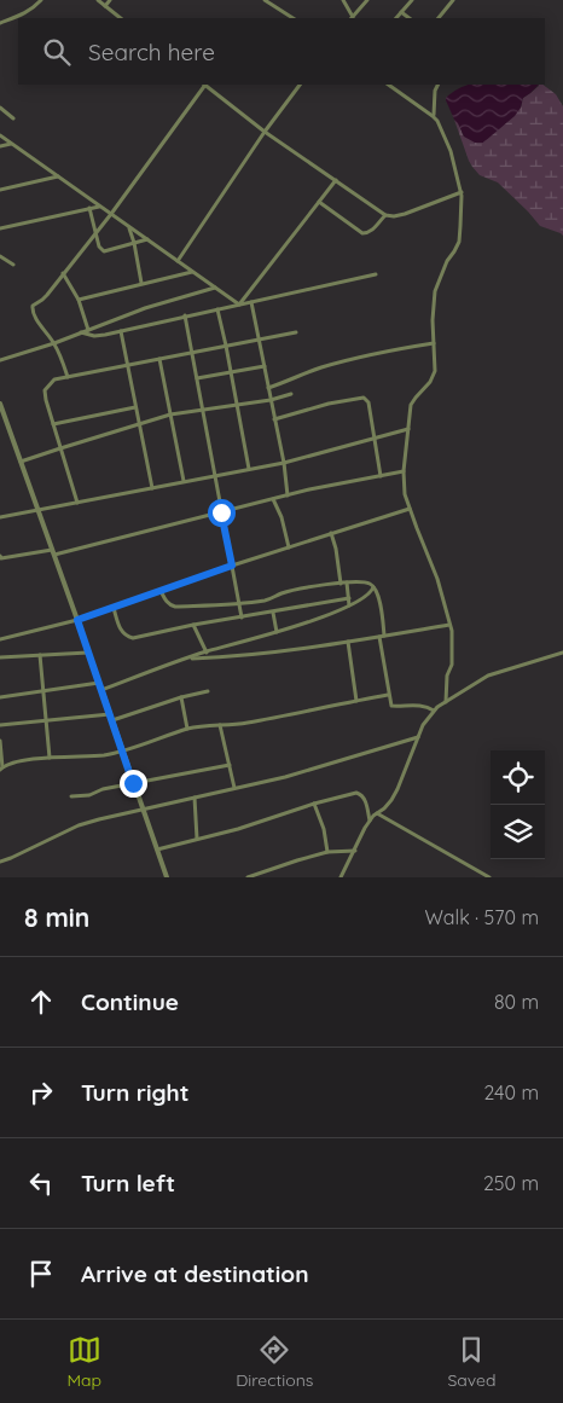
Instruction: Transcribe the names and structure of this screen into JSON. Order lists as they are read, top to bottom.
{
  "page": {
    "search": "Search here",
    "heading": ["8 min", "Walk · 570 m"],
    "list": [
      ["Continue", "80 m"],
      ["Turn right", "240 m"],
      ["Turn left", "250 m"],
      "Arrive at destination"
    ],
    "nav": ["Map", "Directions", "Saved"]
  }
}
